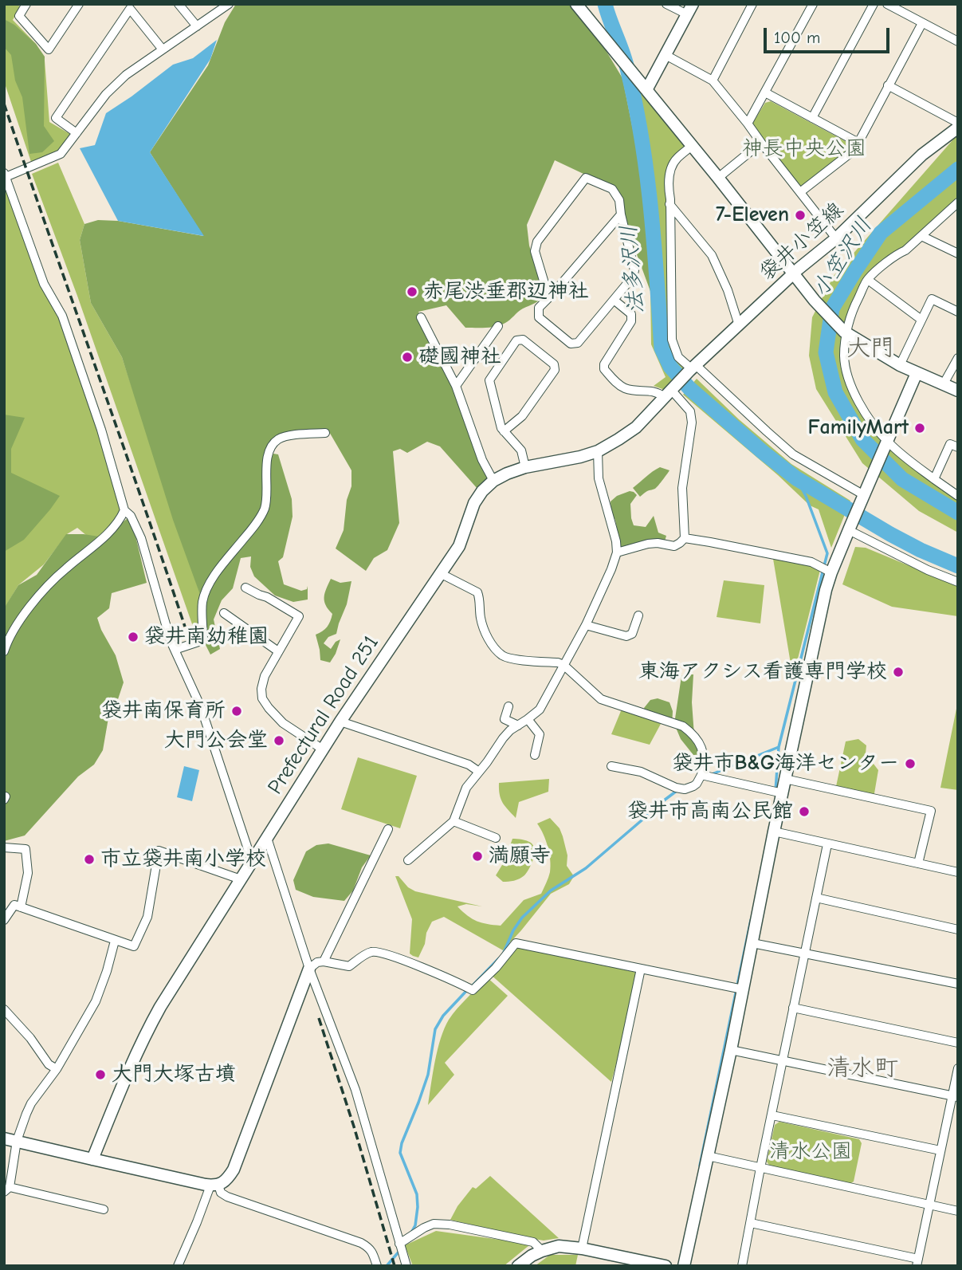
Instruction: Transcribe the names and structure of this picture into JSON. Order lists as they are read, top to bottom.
{
  "streets": {
    "street": ["袋井小笠線", "Prefectural Road 251"]
  },
  "crossings": [
    ["袋井小笠線", "Prefectural Road 251"]
  ],
  "districts": ["大門", "清水町"],
  "water": ["小笠沢川", "法多沢川"],
  "parks": ["神長中央公園", "清水公園"],
  "places": [
    "7-Eleven",
    "赤尾渋垂郡辺神社",
    "礎國神社",
    "FamilyMart",
    "袋井南幼稚園",
    "東海アクシス看護専門学校",
    "袋井南保育所",
    "大門公会堂",
    "袋井市B&G海洋センター",
    "袋井市高南公民館",
    "満願寺",
    "市立袋井南小学校",
    "大門大塚古墳"
  ],
  "scale_bar": "100 m"
}
